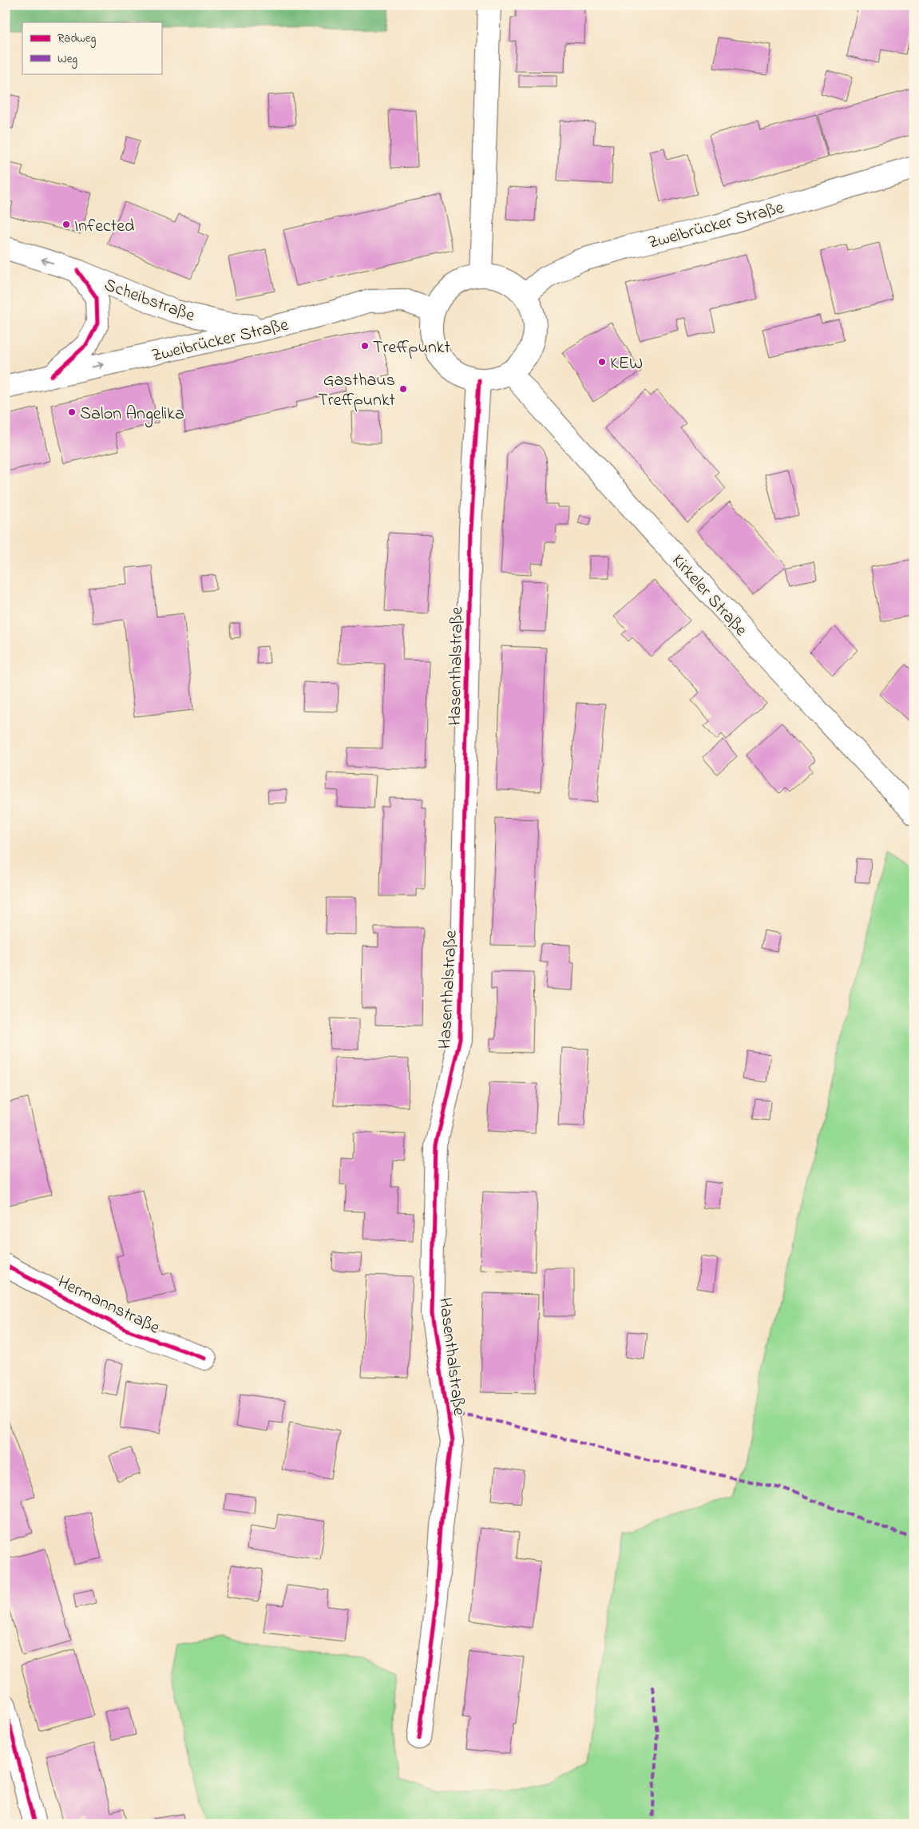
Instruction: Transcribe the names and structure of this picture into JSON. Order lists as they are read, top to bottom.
{
  "streets": {
    "main road": [
      "Zweibrücker Straße",
      "Scheibstraße",
      "Kirkeler Straße",
      "Hasenthalstraße",
      "Hermannstraße"
    ]
  },
  "crossings": [
    ["Zweibrücker Straße", "Scheibstraße"],
    ["Zweibrücker Straße", "Kirkeler Straße"],
    ["Zweibrücker Straße", "Hasenthalstraße"],
    ["Kirkeler Straße", "Hasenthalstraße"]
  ],
  "places": [
    "Infected",
    "Treffpunkt",
    "KEW",
    "Gasthaus Treffpunkt",
    "Salon Angelika"
  ],
  "legend": ["Radweg", "Weg"]
}
